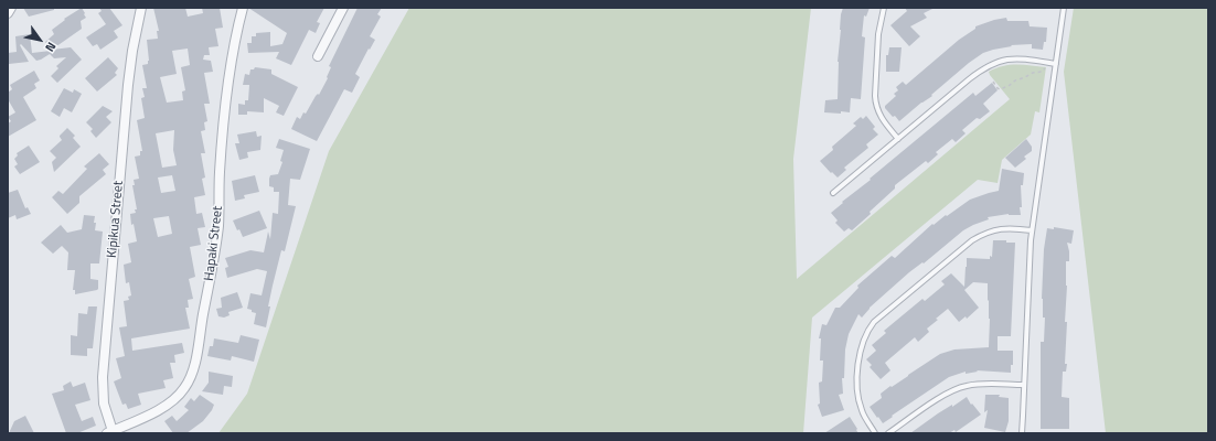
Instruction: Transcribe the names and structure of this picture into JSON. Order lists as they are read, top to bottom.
{
  "streets": {
    "street": ["Kipikua Street", "Hapaki Street"]
  },
  "crossings": [
    ["Kipikua Street", "Hapaki Street"]
  ],
  "north": "bottom right"
}
